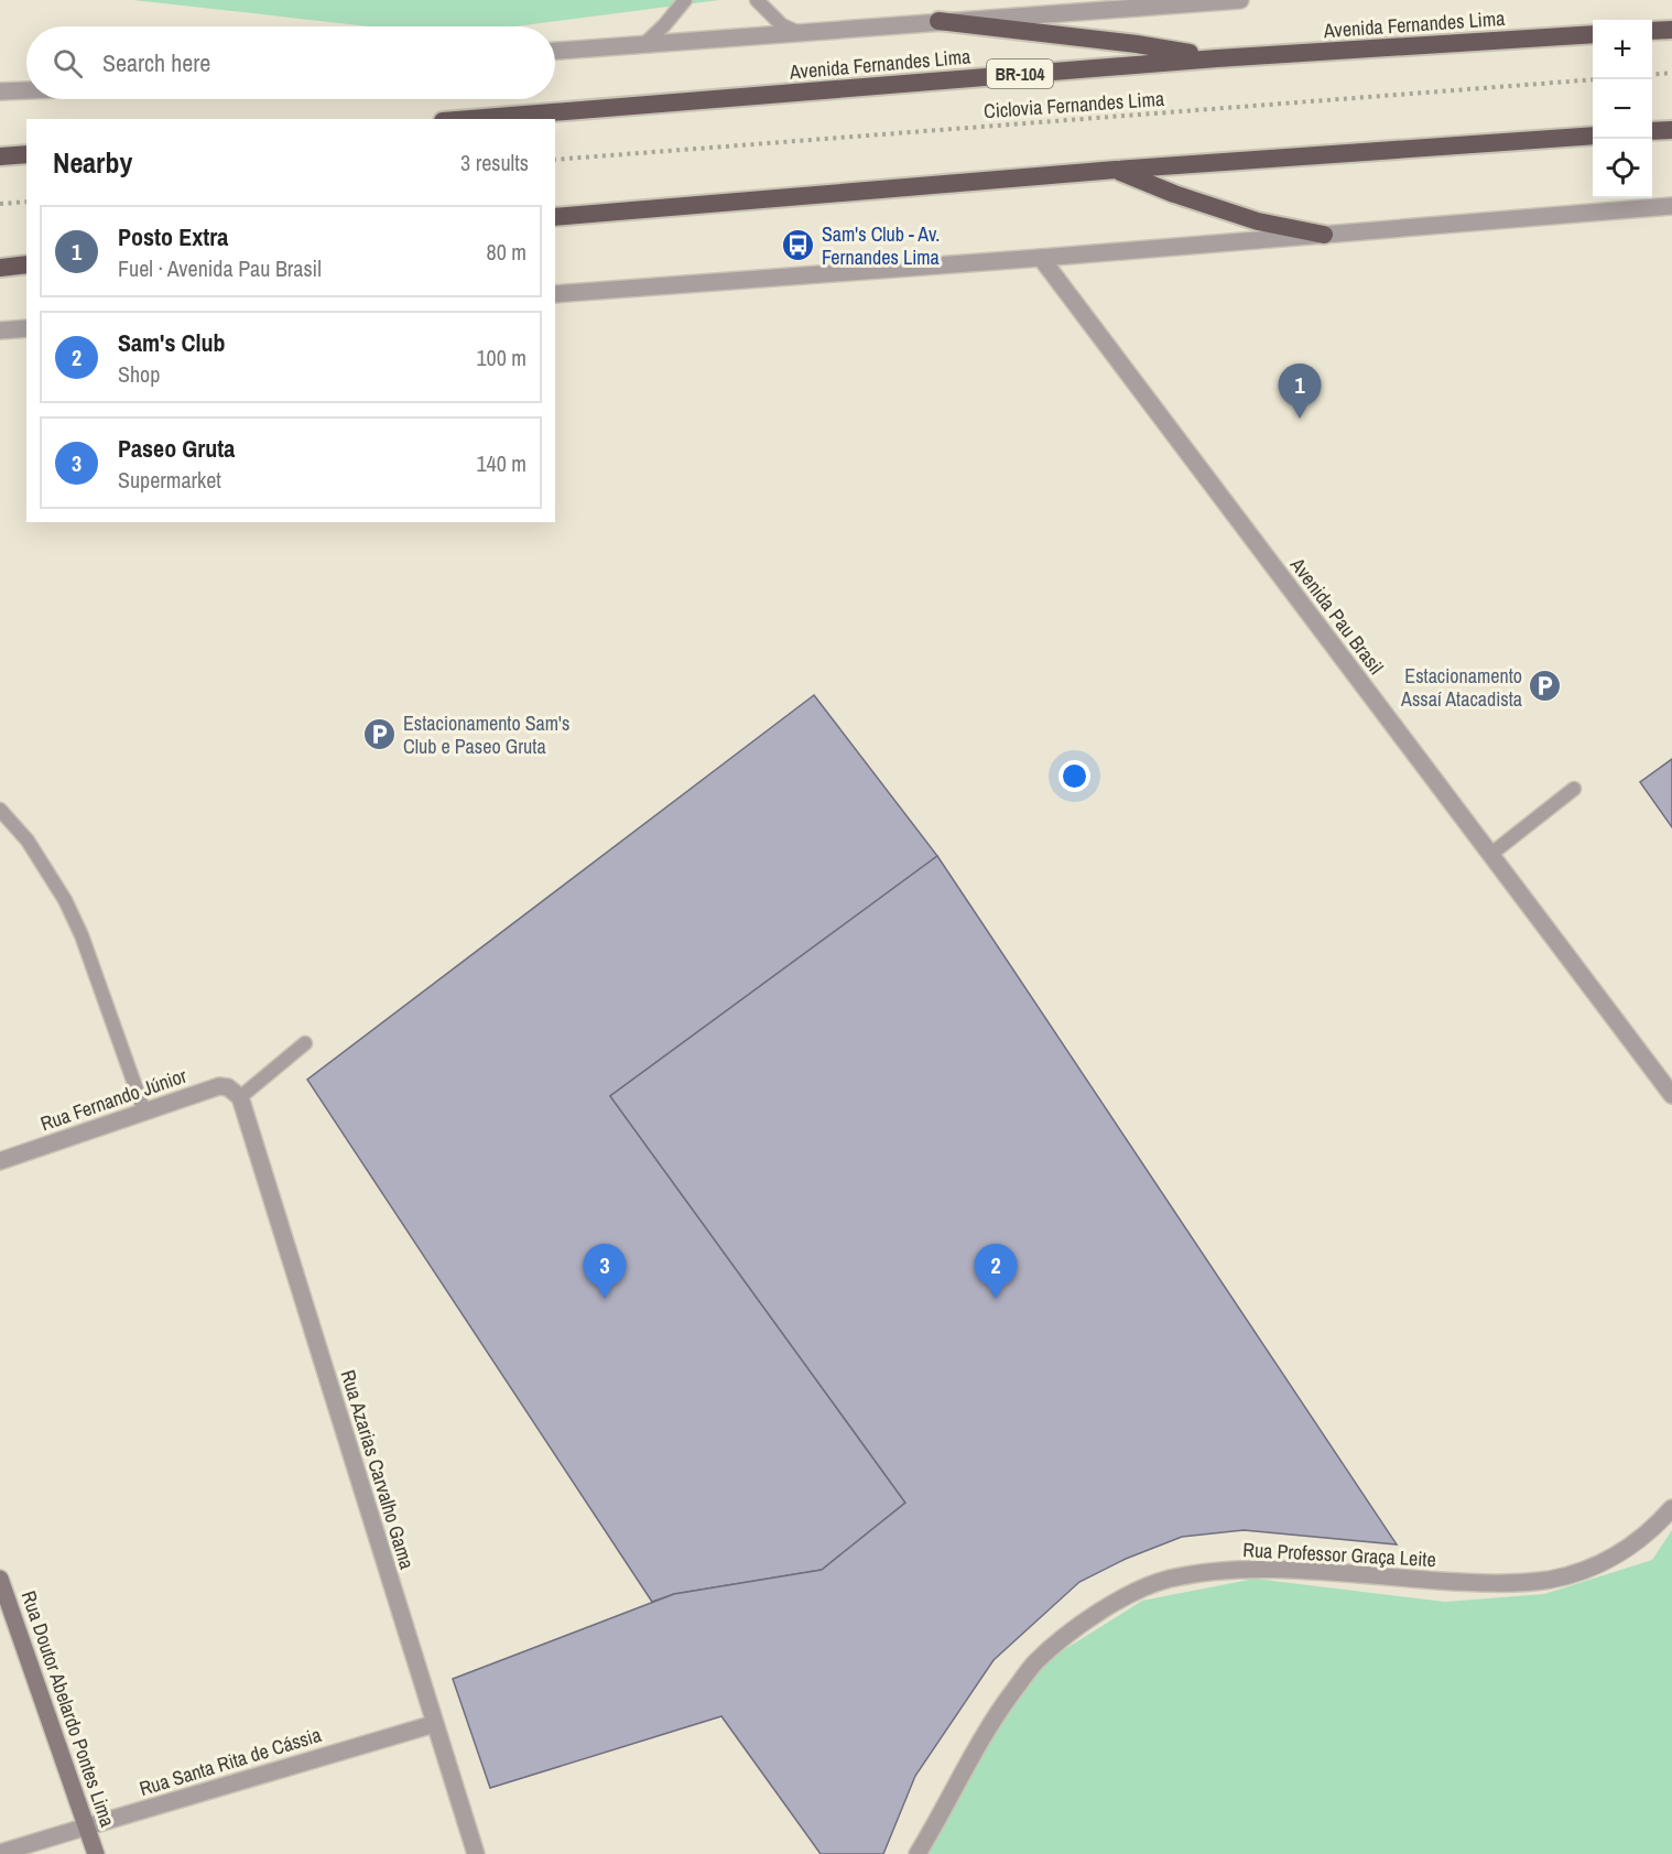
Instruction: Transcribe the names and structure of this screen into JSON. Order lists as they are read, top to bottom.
{
  "streets": {
    "highway": ["Avenida Fernandes Lima", "BR-104"],
    "main road": ["Rua Doutor Abelardo Pontes Lima"],
    "street": [
      "Avenida Pau Brasil",
      "Rua Fernando Júnior",
      "Rua Azarias Carvalho Gama",
      "Rua Professor Graça Leite",
      "Rua Santa Rita de Cássia"
    ],
    "path": ["Ciclovia Fernandes Lima"]
  },
  "crossings": [
    ["Rua Fernando Júnior", "Rua Azarias Carvalho Gama"],
    ["Rua Azarias Carvalho Gama", "Rua Santa Rita de Cássia"],
    ["Rua Doutor Abelardo Pontes Lima", "Rua Santa Rita de Cássia"]
  ],
  "places": {
    "bus stop": ["Sam's Club - Av. Fernandes Lima"],
    "parking": ["Estacionamento Assaí Atacadista", "Estacionamento Sam's Club e Paseo Gruta"]
  },
  "page": {
    "map_buttons": ["+", "−"],
    "search": "Search here",
    "heading": ["Nearby", "3 results"],
    "list": [
      {
        "mark": "1",
        "name": "Posto Extra",
        "note": "Fuel · Avenida Pau Brasil",
        "value": "80 m"
      },
      {
        "mark": "2",
        "name": "Sam's Club",
        "note": "Shop",
        "value": "100 m"
      },
      {
        "mark": "3",
        "name": "Paseo Gruta",
        "note": "Supermarket",
        "value": "140 m"
      }
    ],
    "pins": ["1", "2", "3"]
  }
}
